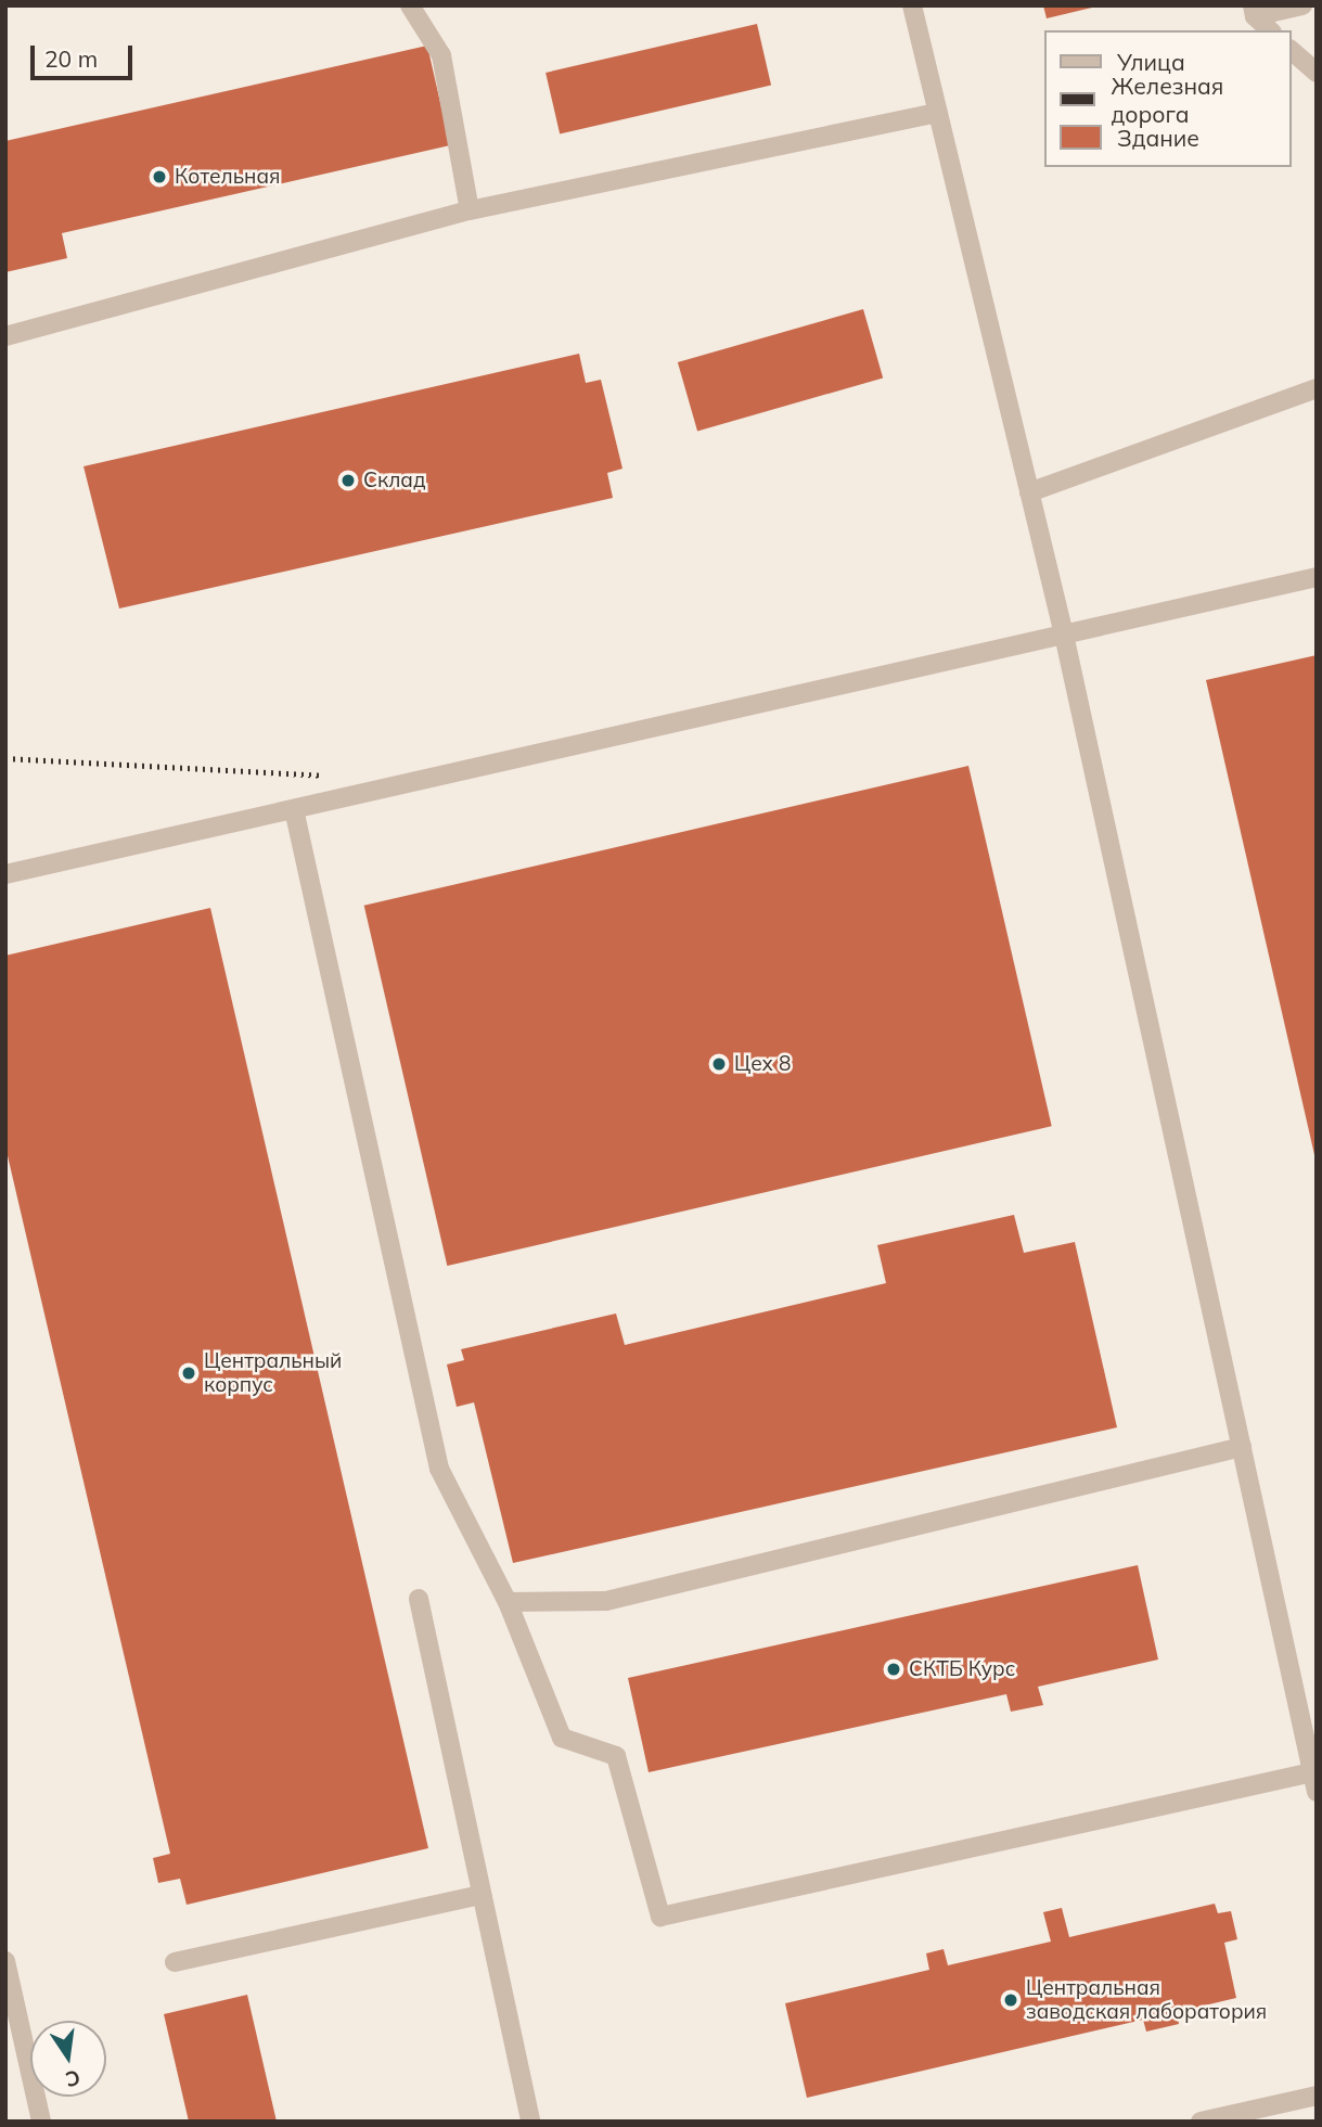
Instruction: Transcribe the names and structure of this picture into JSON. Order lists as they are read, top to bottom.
{
  "places": [
    "Котельная",
    "Склад",
    "Цех 8",
    "Центральный корпус",
    "СКТБ Курс",
    "Центральная заводская лаборатория"
  ],
  "legend": ["Улица", "Железная дорога", "Здание"],
  "scale_bar": "20 m",
  "north": "bottom"
}
